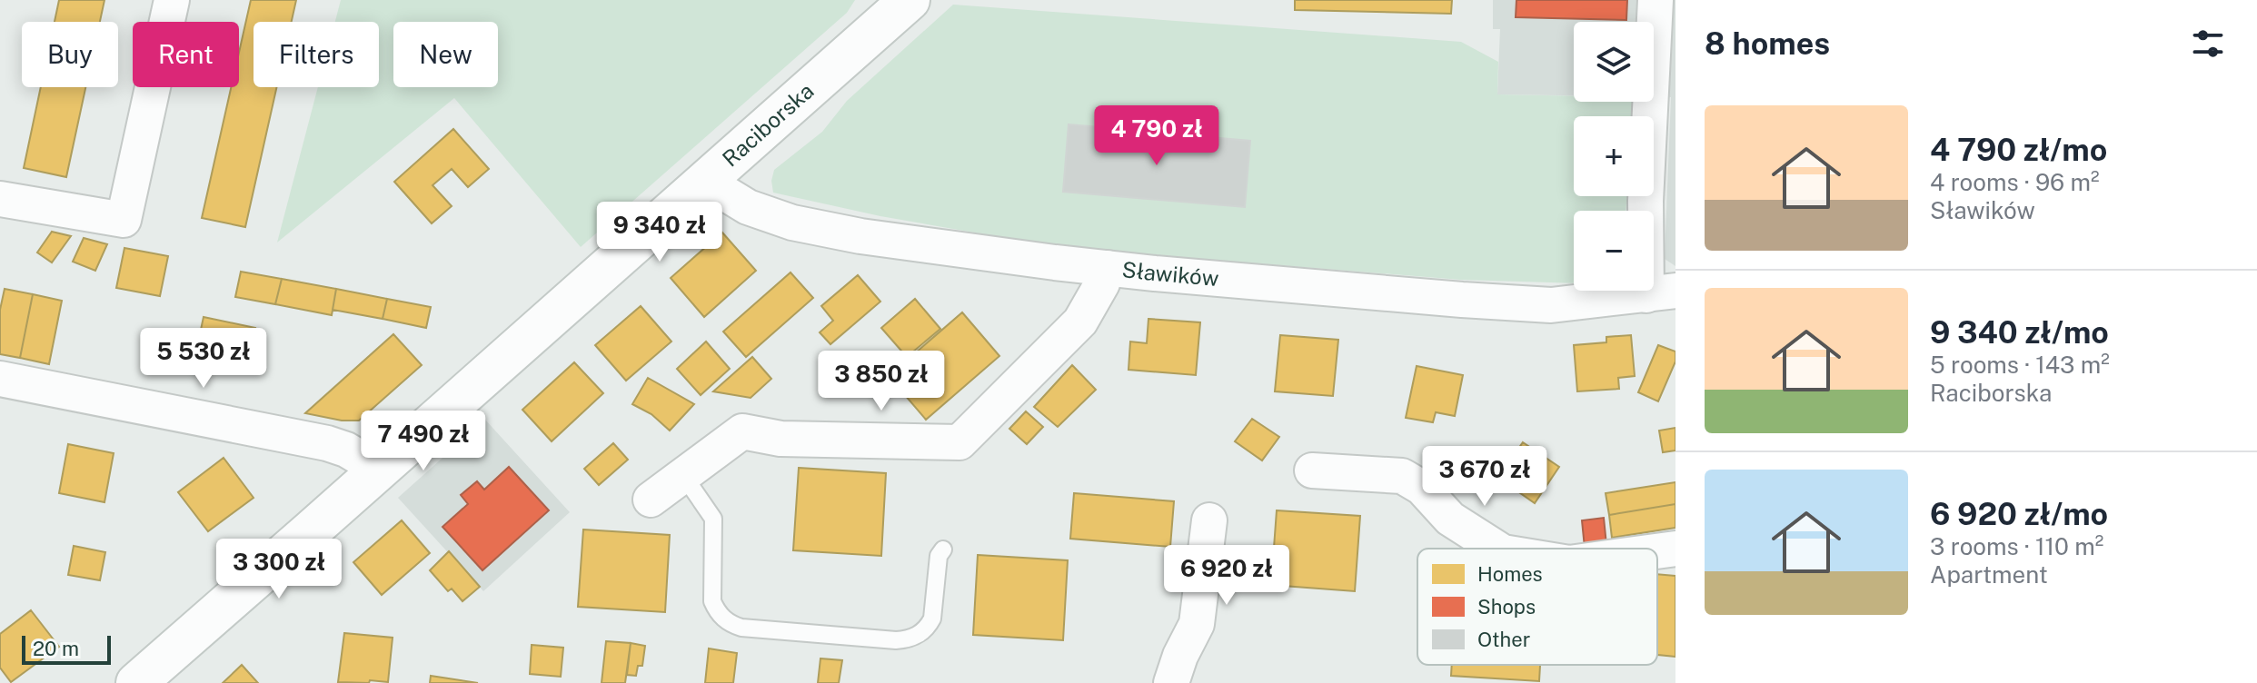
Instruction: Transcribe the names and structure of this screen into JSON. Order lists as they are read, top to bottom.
{
  "streets": {
    "street": ["Raciborska", "Sławików"]
  },
  "crossings": [
    ["Raciborska", "Sławików"]
  ],
  "legend": ["Homes", "Shops", "Other"],
  "scale_bar": "20 m",
  "page": {
    "heading": "8 homes",
    "map_buttons": ["+", "−"],
    "chip": [
      "Buy",
      "Rent",
      "Filters",
      "New"
    ],
    "list": [
      {
        "name": "4 790 zł/mo",
        "note": "4 rooms · 96 m² · Sławików"
      },
      {
        "name": "9 340 zł/mo",
        "note": "5 rooms · 143 m² · Raciborska"
      },
      {
        "name": "6 920 zł/mo",
        "note": "3 rooms · 110 m² · Apartment"
      }
    ],
    "price": [
      "4 790 zł",
      "9 340 zł",
      "5 530 zł",
      "3 850 zł",
      "7 490 zł",
      "3 670 zł",
      "3 300 zł",
      "6 920 zł"
    ],
    "scale": "20 m"
  }
}
